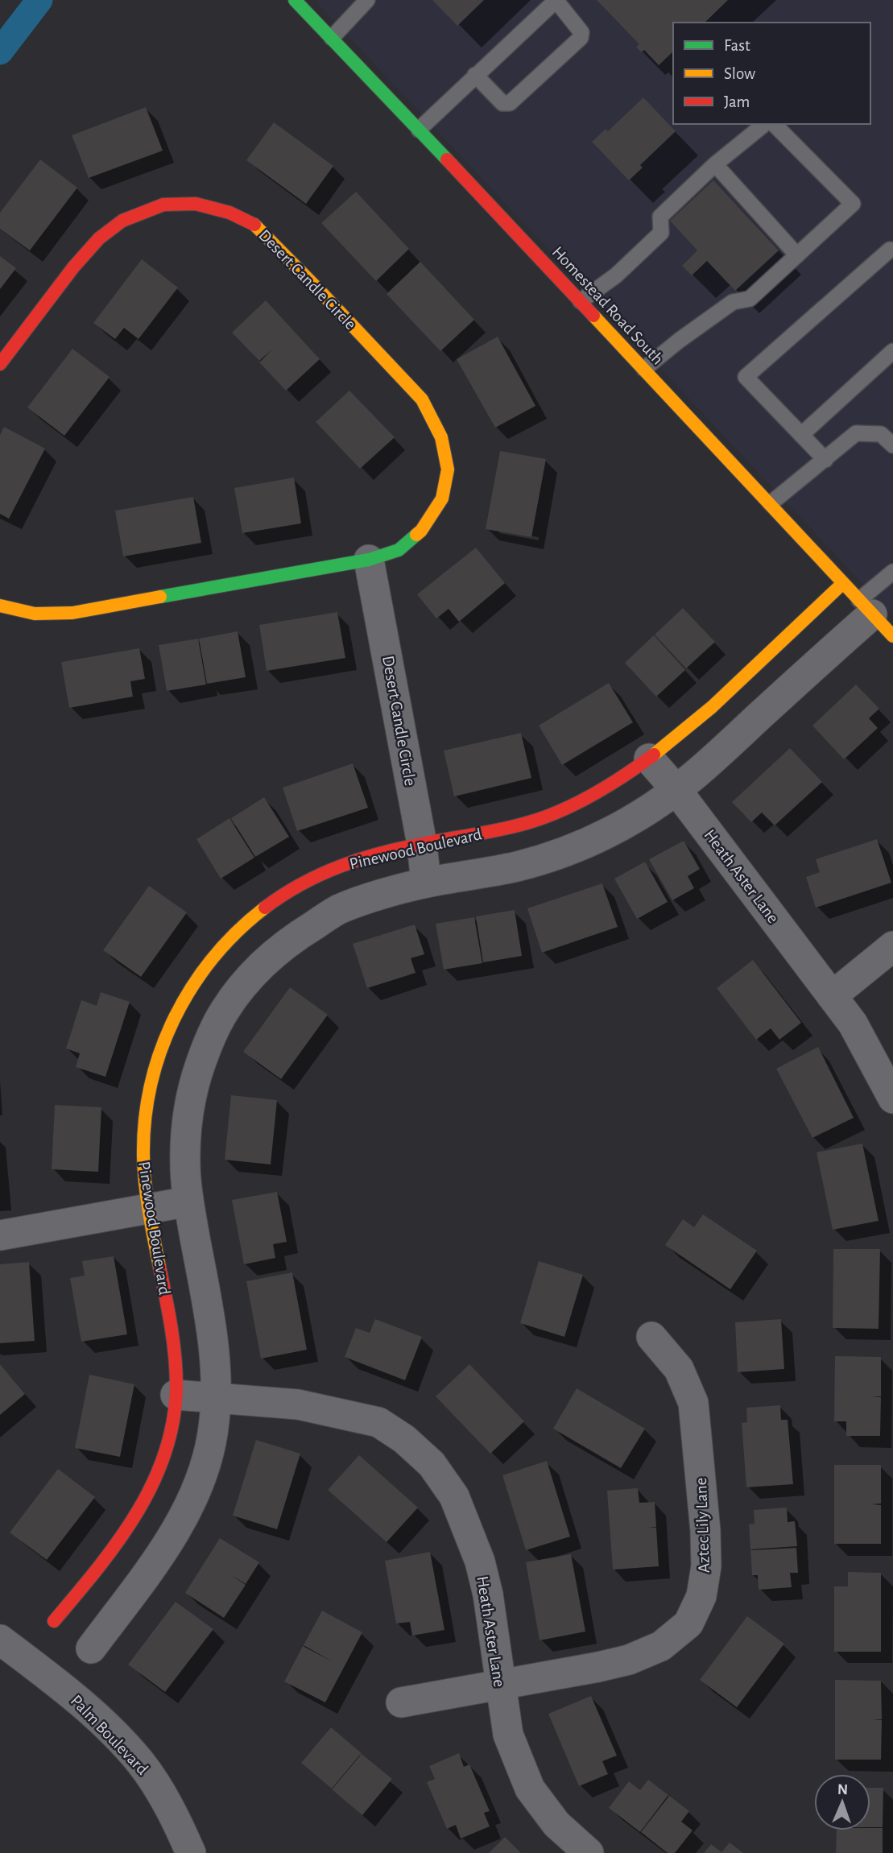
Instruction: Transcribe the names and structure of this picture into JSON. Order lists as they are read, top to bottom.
{
  "streets": {
    "street": [
      "Desert Candle Circle",
      "Homestead Road South",
      "Pinewood Boulevard",
      "Heath Aster Lane",
      "Aztec Lily Lane",
      "Palm Boulevard"
    ]
  },
  "crossings": [
    ["Desert Candle Circle", "Pinewood Boulevard"],
    ["Homestead Road South", "Pinewood Boulevard"],
    ["Pinewood Boulevard", "Heath Aster Lane"],
    ["Heath Aster Lane", "Aztec Lily Lane"]
  ],
  "legend": ["Fast", "Slow", "Jam"],
  "north": "top"
}
